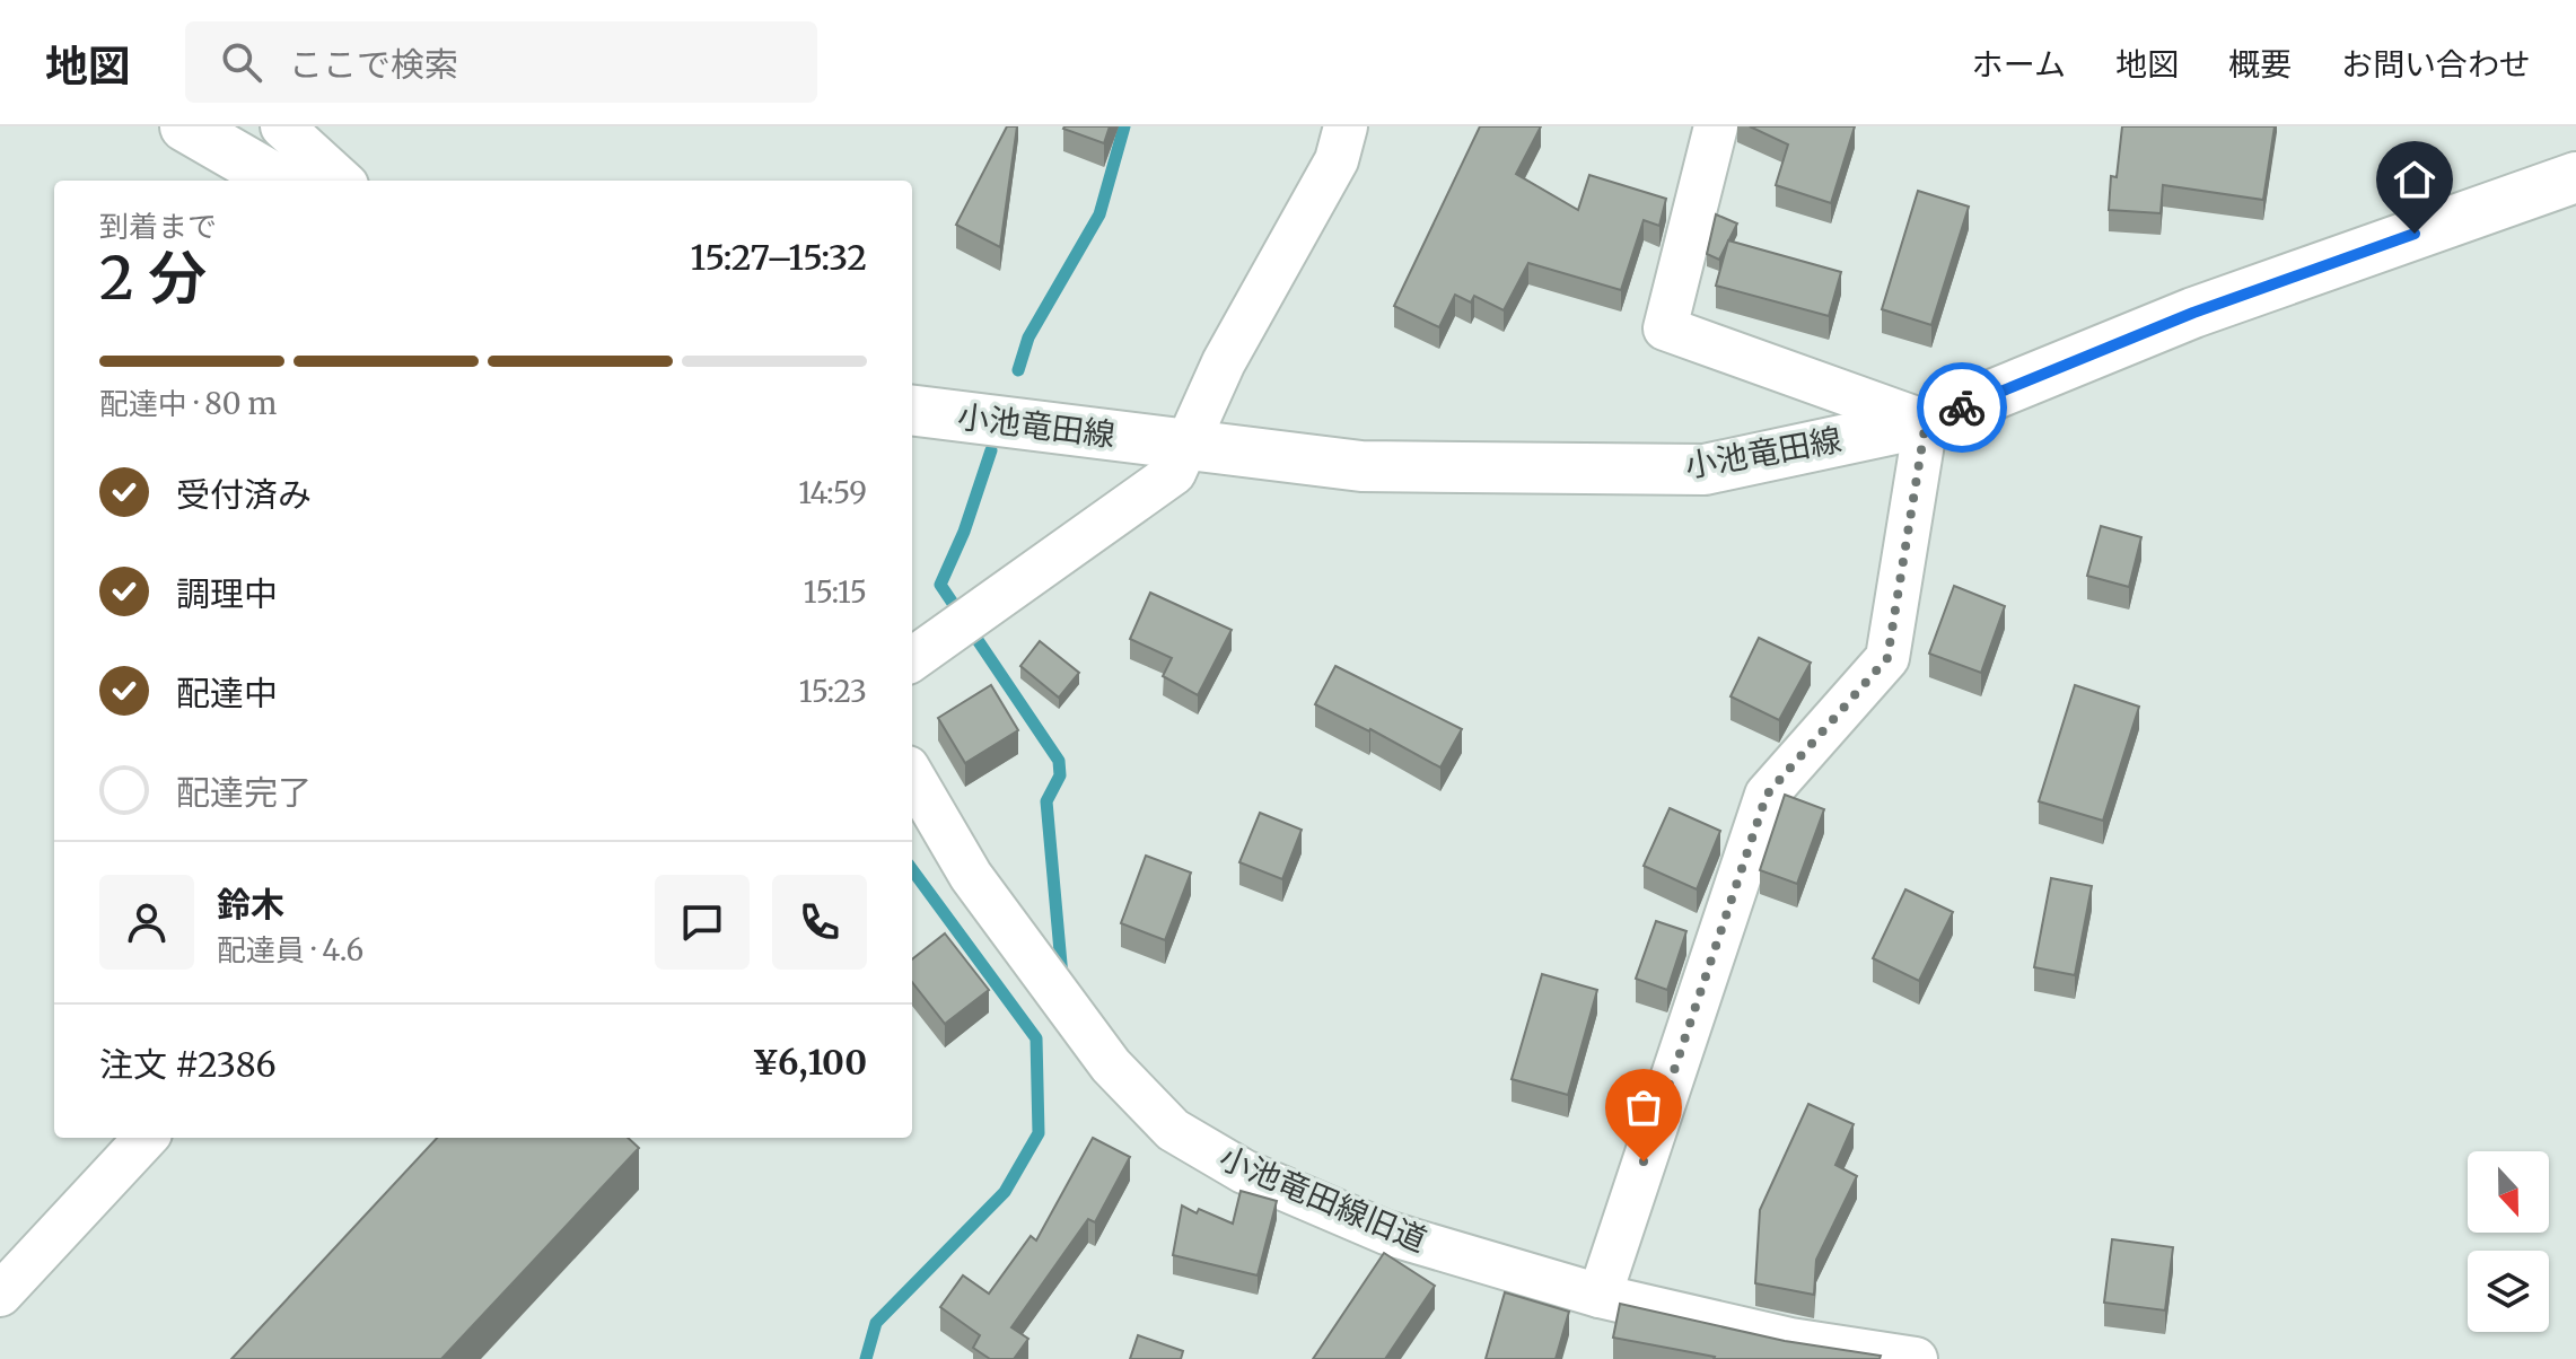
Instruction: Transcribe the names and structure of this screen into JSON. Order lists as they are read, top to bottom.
{
  "streets": {
    "main road": ["小池竜田線"],
    "street": ["小池竜田線旧道"]
  },
  "north": "bottom",
  "page": {
    "header": "地図",
    "search": "ここで検索",
    "nav": [
      "ホーム",
      "地図",
      "概要",
      "お問い合わせ"
    ],
    "heading": ["2 分", "到着まで", "15:27–15:32"],
    "panel": [
      "鈴木",
      "配達員 · 4.6",
      "注文 #2386",
      "¥6,100"
    ],
    "bar": "配達中 · 80 m",
    "list": [
      ["受付済み", "14:59"],
      ["調理中", "15:15"],
      ["配達中", "15:23"],
      "配達完了"
    ]
  }
}
